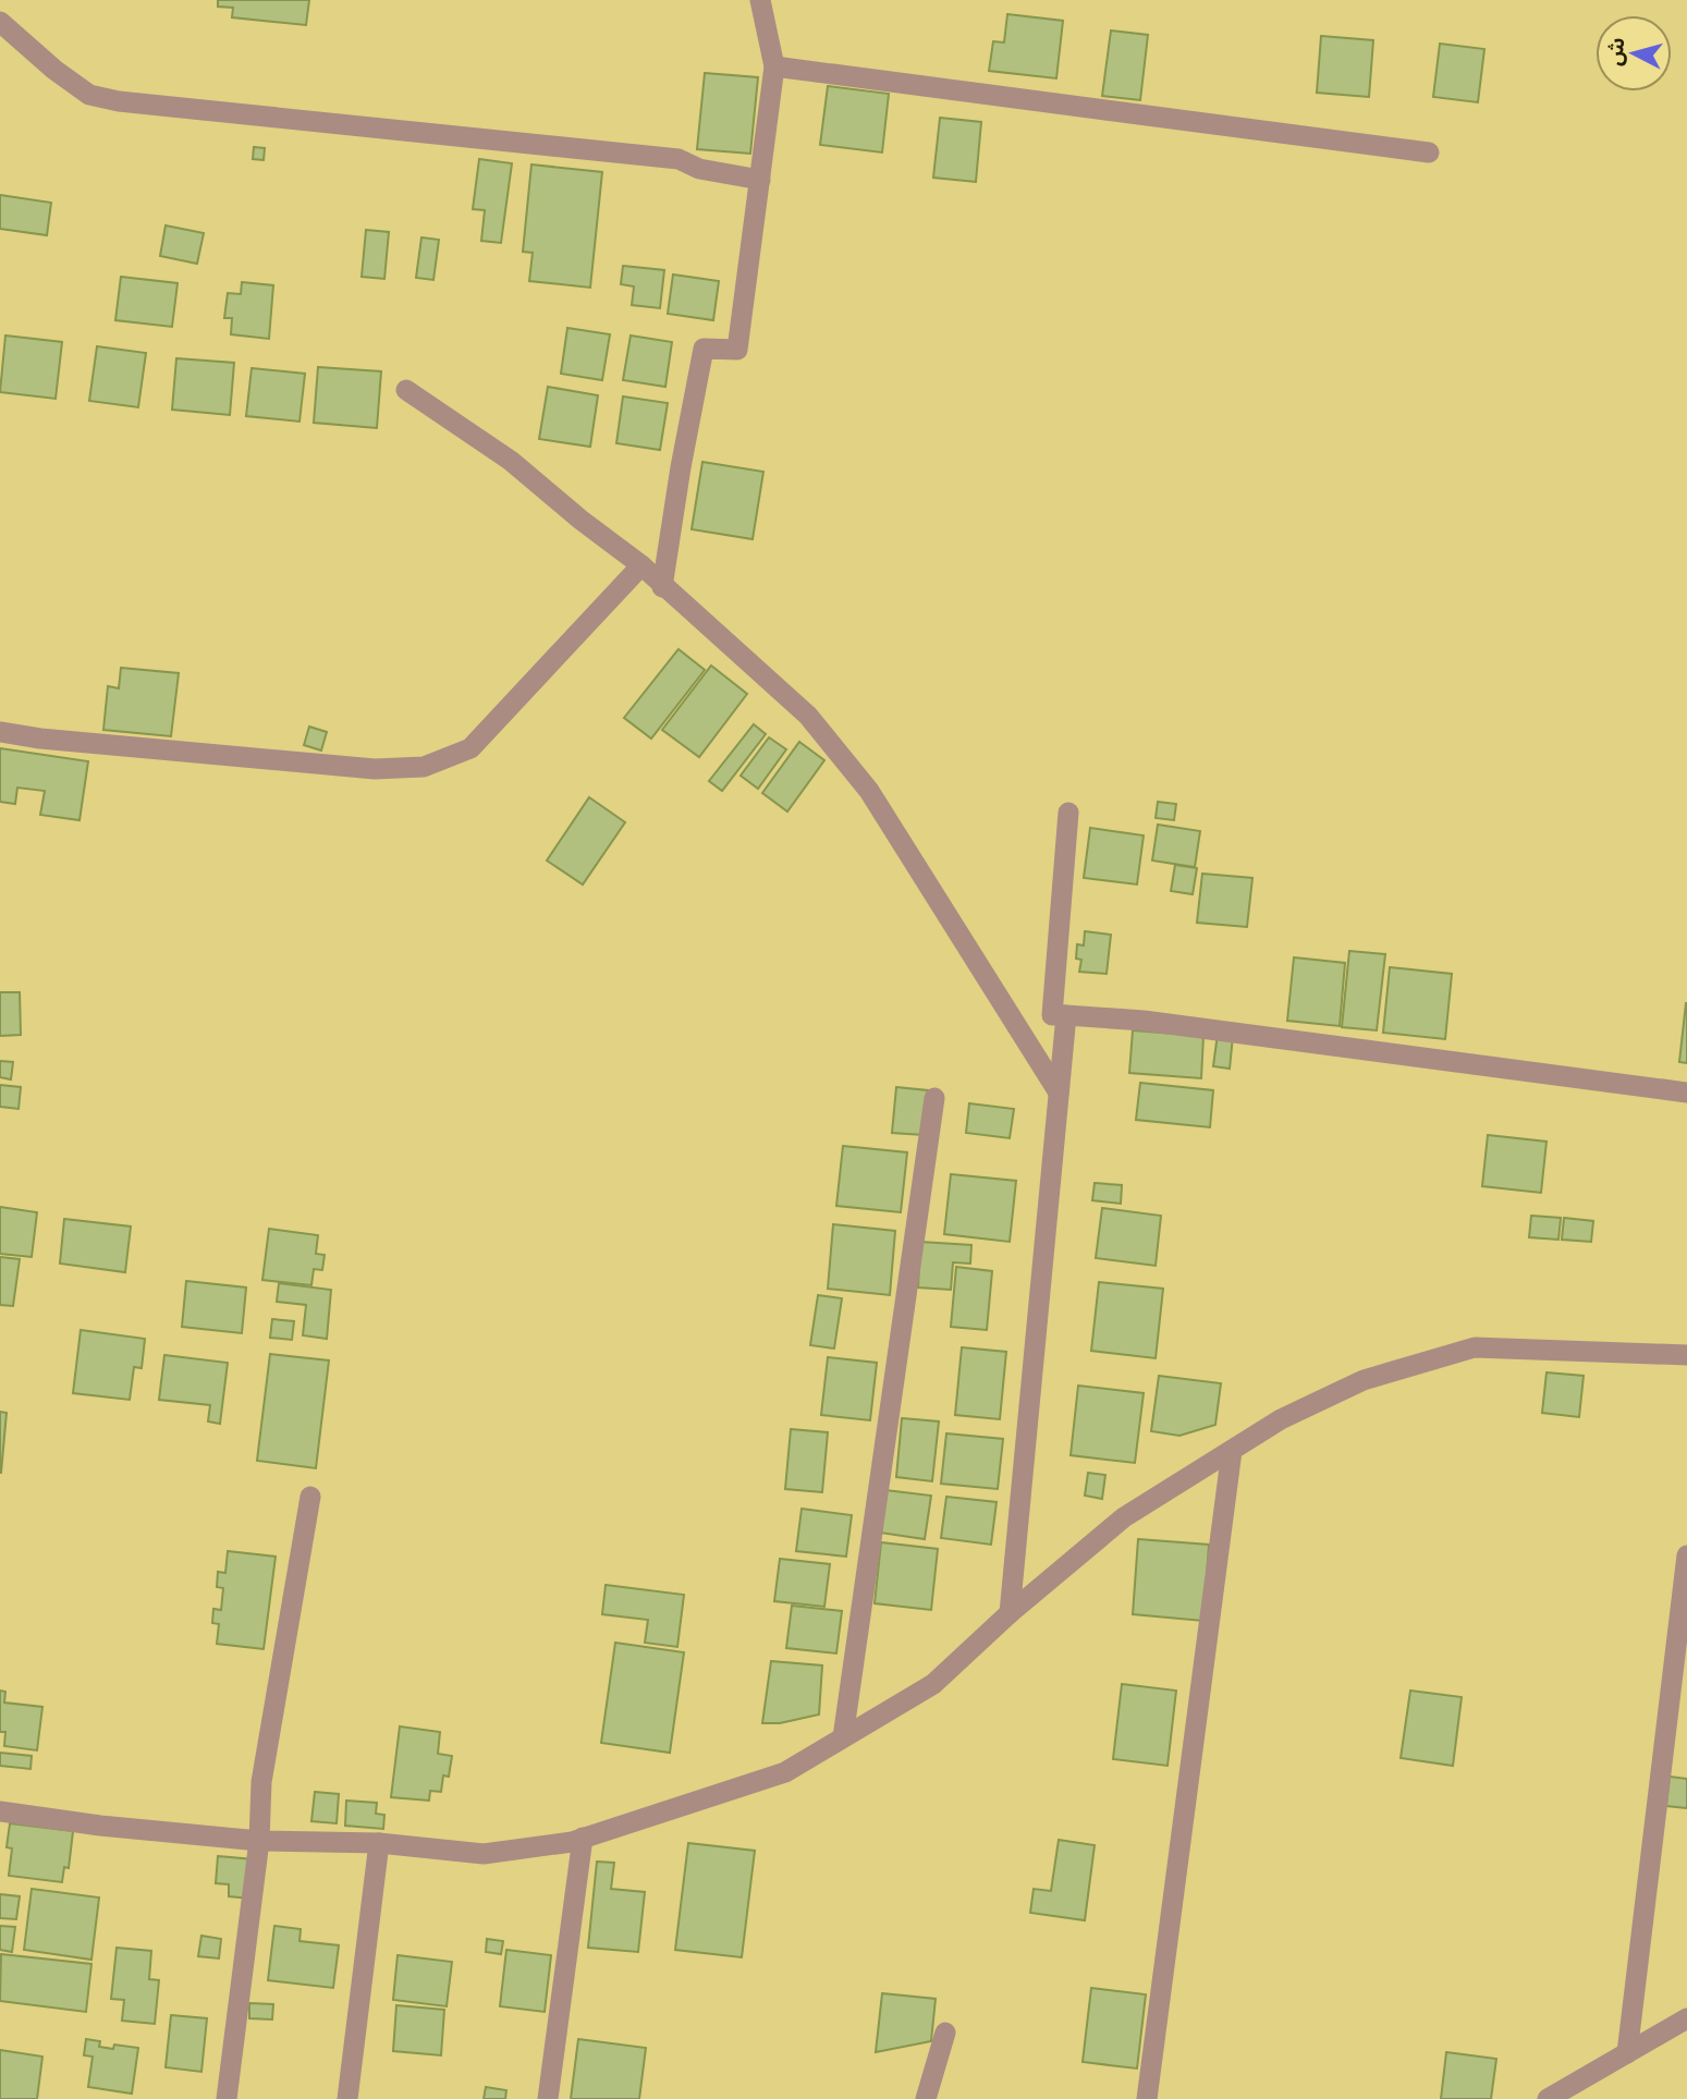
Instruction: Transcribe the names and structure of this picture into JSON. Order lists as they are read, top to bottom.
{
  "north": "left"
}
